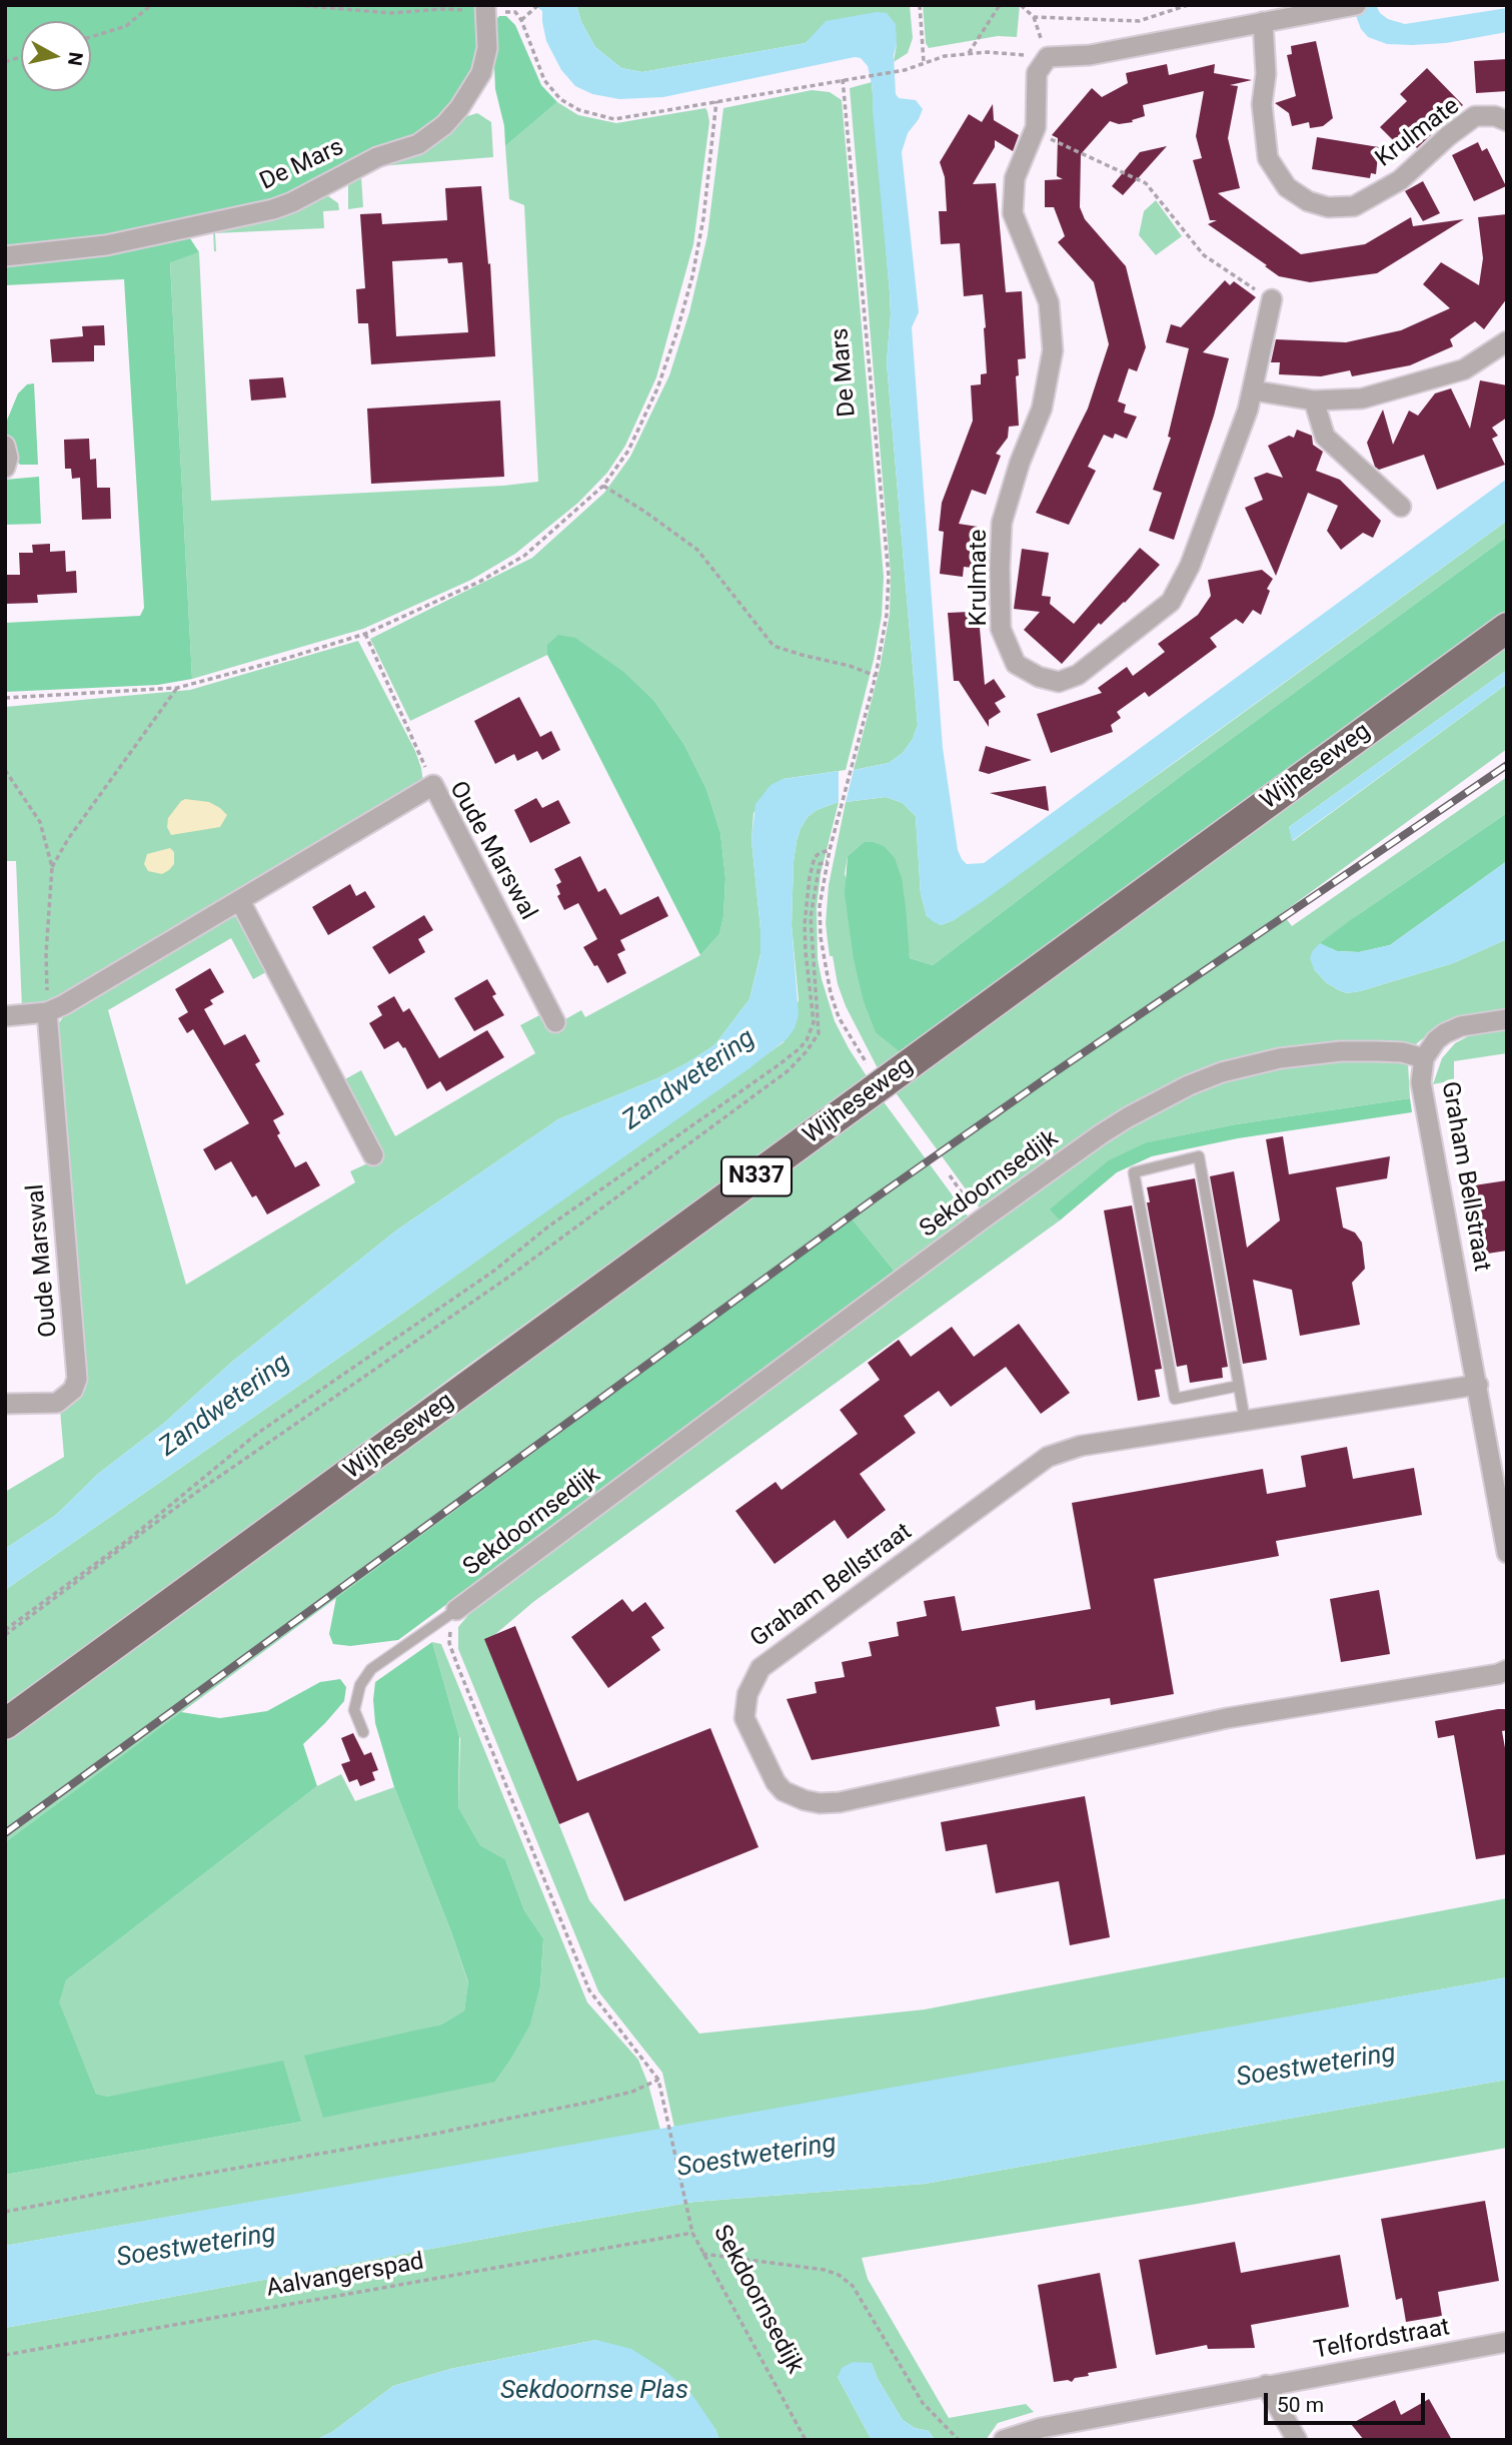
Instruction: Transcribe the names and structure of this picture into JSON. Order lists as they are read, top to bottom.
{
  "streets": {
    "main road": ["Wijheseweg", "N337"],
    "street": [
      "Krulmate",
      "De Mars",
      "Oude Marswal",
      "Graham Bellstraat",
      "Sekdoornsedijk",
      "Telfordstraat"
    ],
    "path": ["Aalvangerspad"]
  },
  "crossings": [
    ["Graham Bellstraat", "Sekdoornsedijk"],
    ["Sekdoornsedijk", "Aalvangerspad"]
  ],
  "water": ["Zandwetering", "Soestwetering", "Sekdoornse Plas"],
  "scale_bar": "50 m",
  "north": "right"
}
